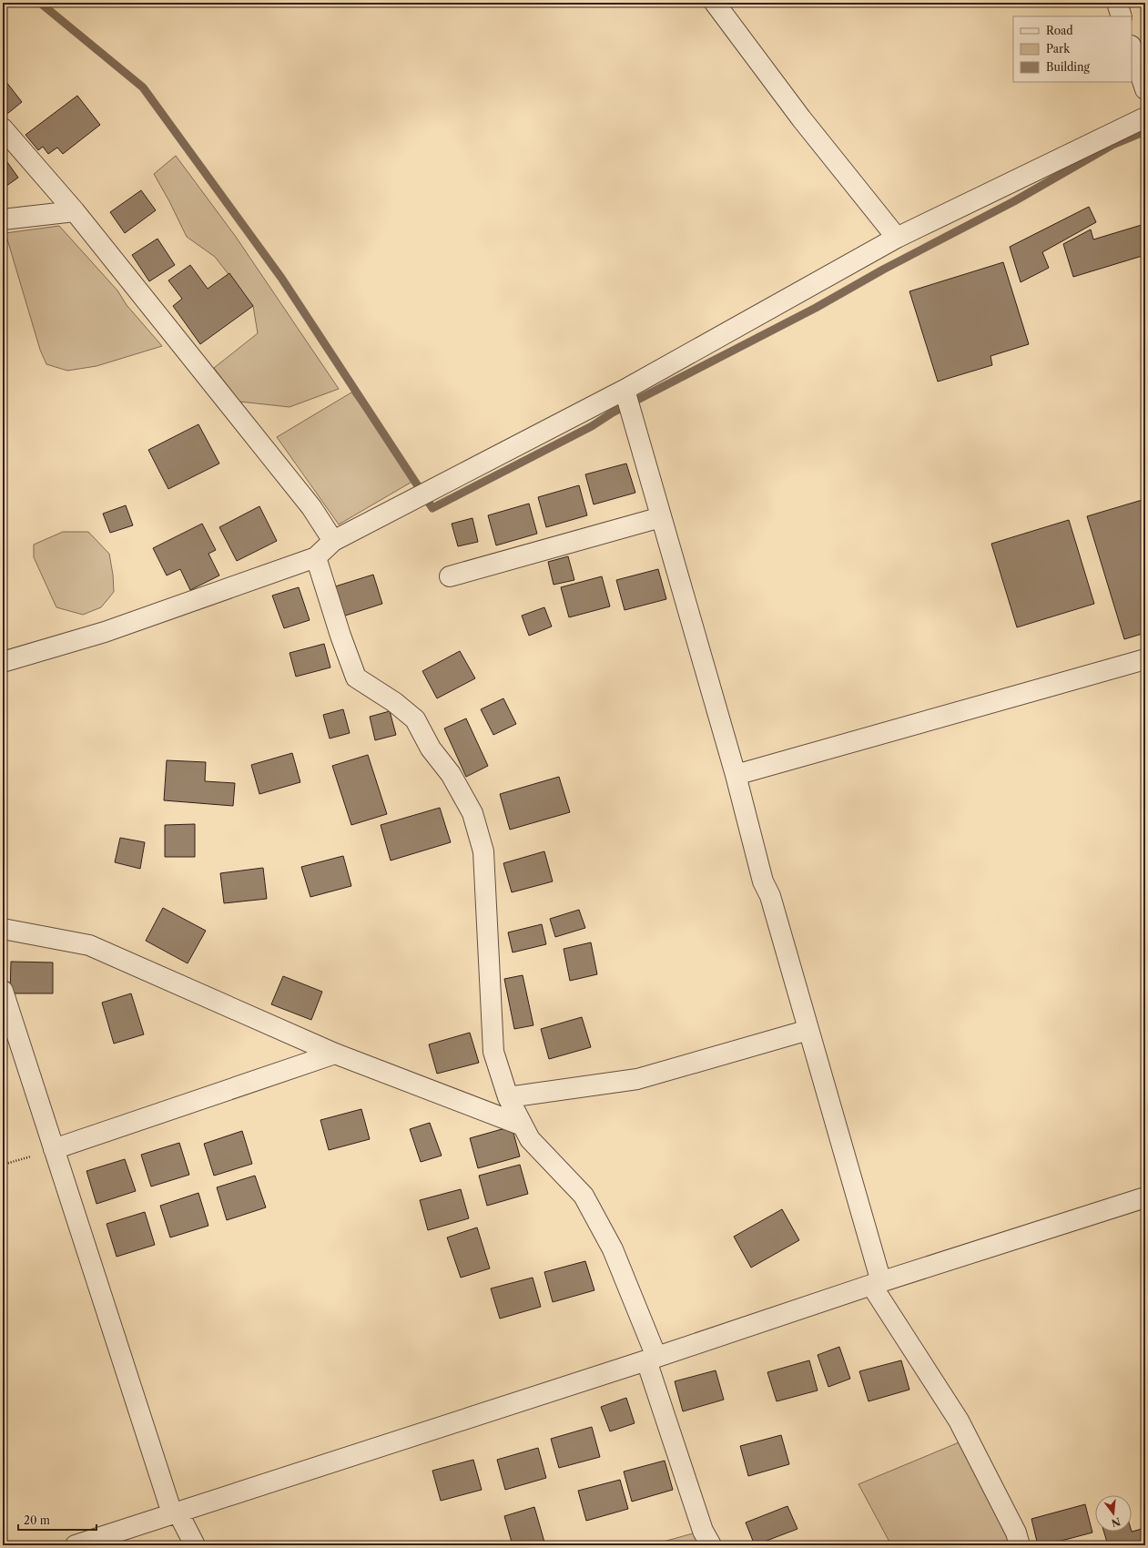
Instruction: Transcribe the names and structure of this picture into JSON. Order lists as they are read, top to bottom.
{
  "legend": ["Road", "Park", "Building"],
  "scale_bar": "20 m",
  "north": "bottom"
}
